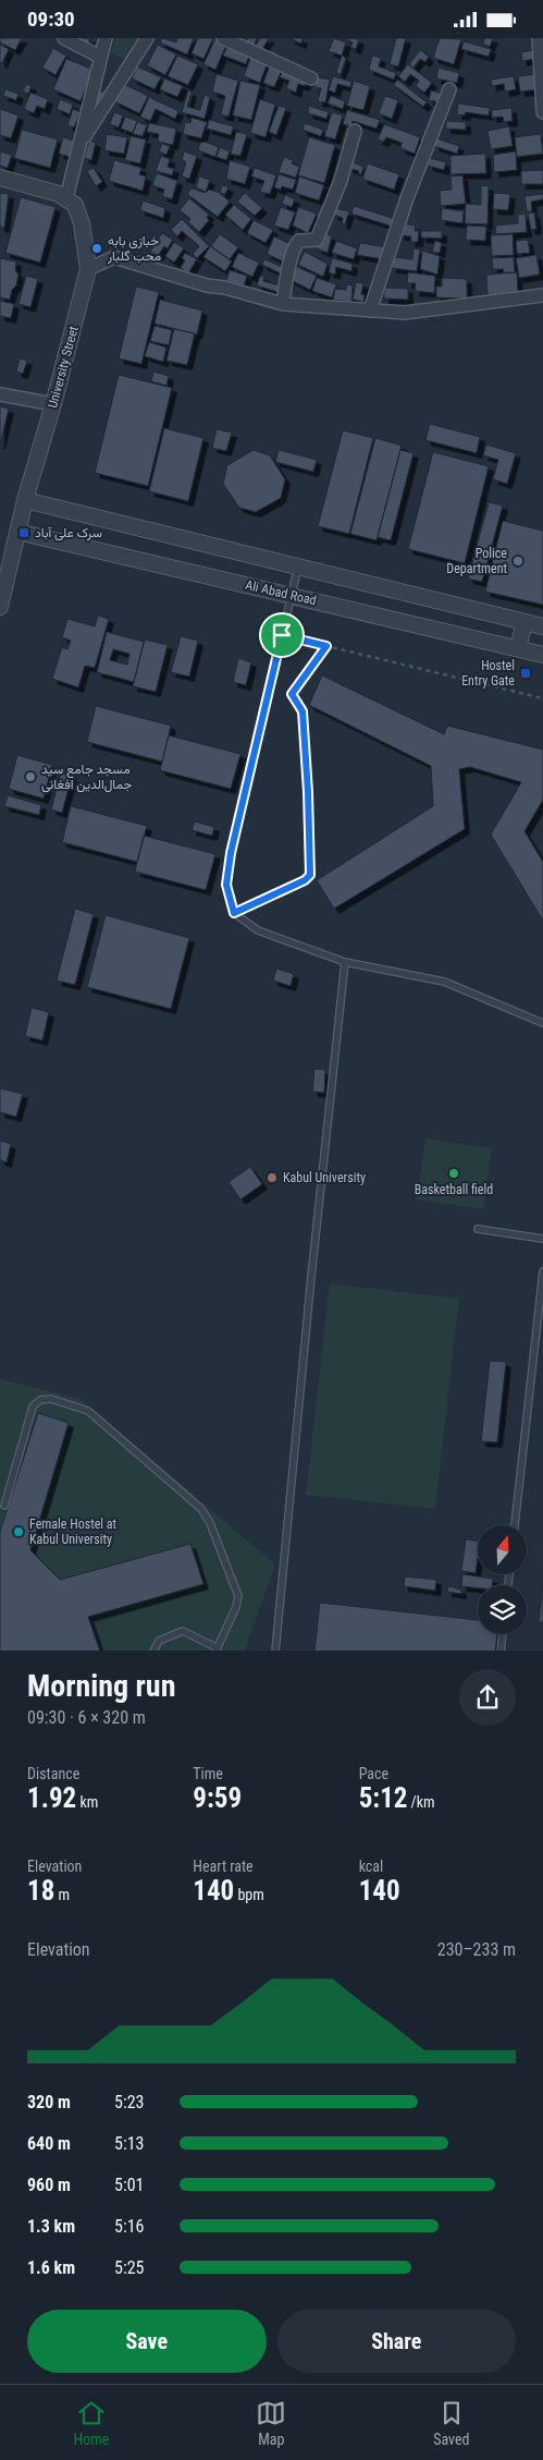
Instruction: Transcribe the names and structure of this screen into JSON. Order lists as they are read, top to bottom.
{
  "streets": {
    "street": ["University Street", "Ali Abad Road"]
  },
  "crossings": [
    ["University Street", "Ali Abad Road"]
  ],
  "places": {
    "other": [
      "خبازی بابه محب گلبار",
      "Police Department",
      "مسجد جامع سید جمال‌الدین افغانی",
      "Basketball field",
      "Kabul University",
      "Female Hostel at Kabul University"
    ],
    "transit": ["سرک علی آباد", "Hostel Entry Gate"]
  },
  "north": "top",
  "page": {
    "status": "09:30",
    "heading": ["Morning run", "09:30 · 6 × 320 m"],
    "stats": [
      ["Distance", "1.92 km"],
      ["Time", "9:59"],
      ["Pace", "5:12 /km"],
      ["Elevation", "18 m"],
      ["Heart rate", "140 bpm"],
      ["kcal", "140"]
    ],
    "chart": ["Elevation", "230–233 m"],
    "list": [
      {
        "name": "320 m",
        "note": "5:23"
      },
      {
        "name": "640 m",
        "note": "5:13"
      },
      {
        "name": "960 m",
        "note": "5:01"
      },
      {
        "name": "1.3 km",
        "note": "5:16"
      },
      {
        "name": "1.6 km",
        "note": "5:25"
      }
    ],
    "buttons": ["Save", "Share"],
    "tabs": ["Home", "Map", "Saved"]
  }
}
